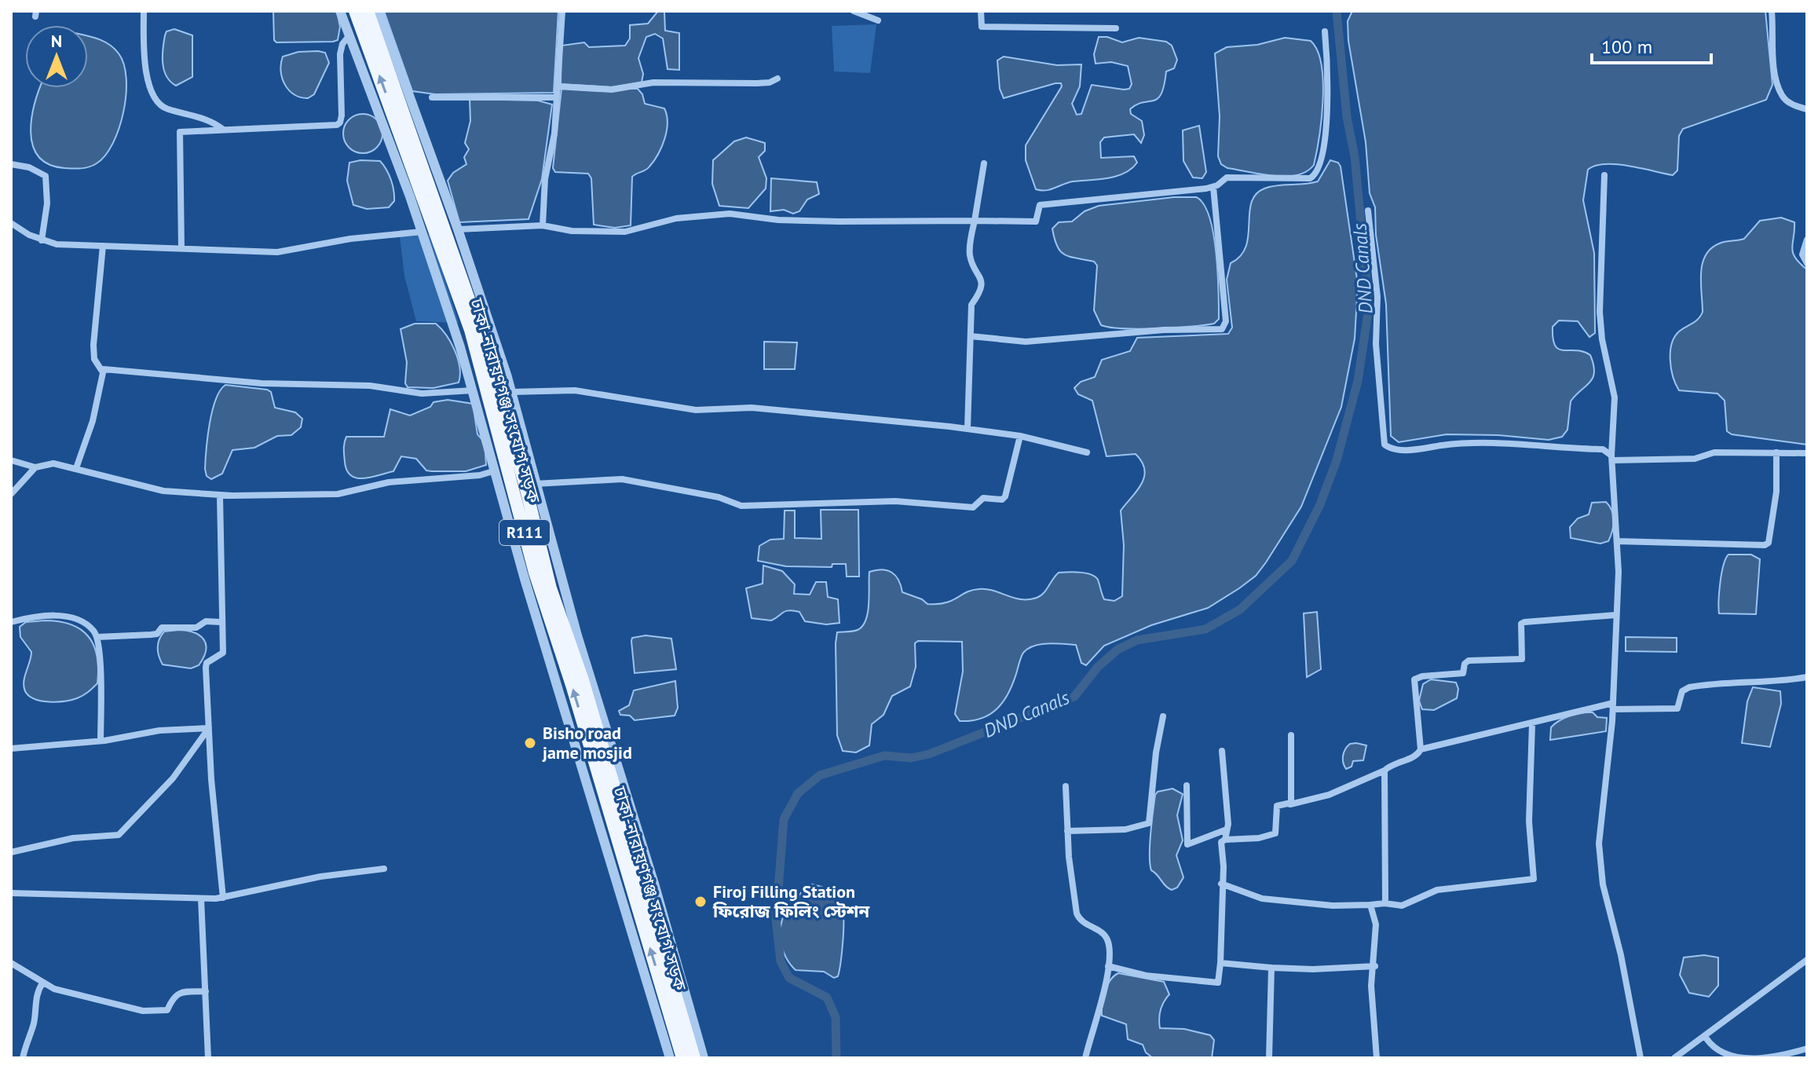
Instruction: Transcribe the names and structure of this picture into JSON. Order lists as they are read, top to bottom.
{
  "streets": {
    "main road": ["ঢাকা-নারায়ণগঞ্জ সংযোগ সড়ক", "R111"]
  },
  "water": ["DND Canals"],
  "places": ["Bisho road jame mosjid", "Firoj Filling Station ফিরোজ ফিলিং স্টেশন"],
  "scale_bar": "100 m",
  "north": "top"
}
